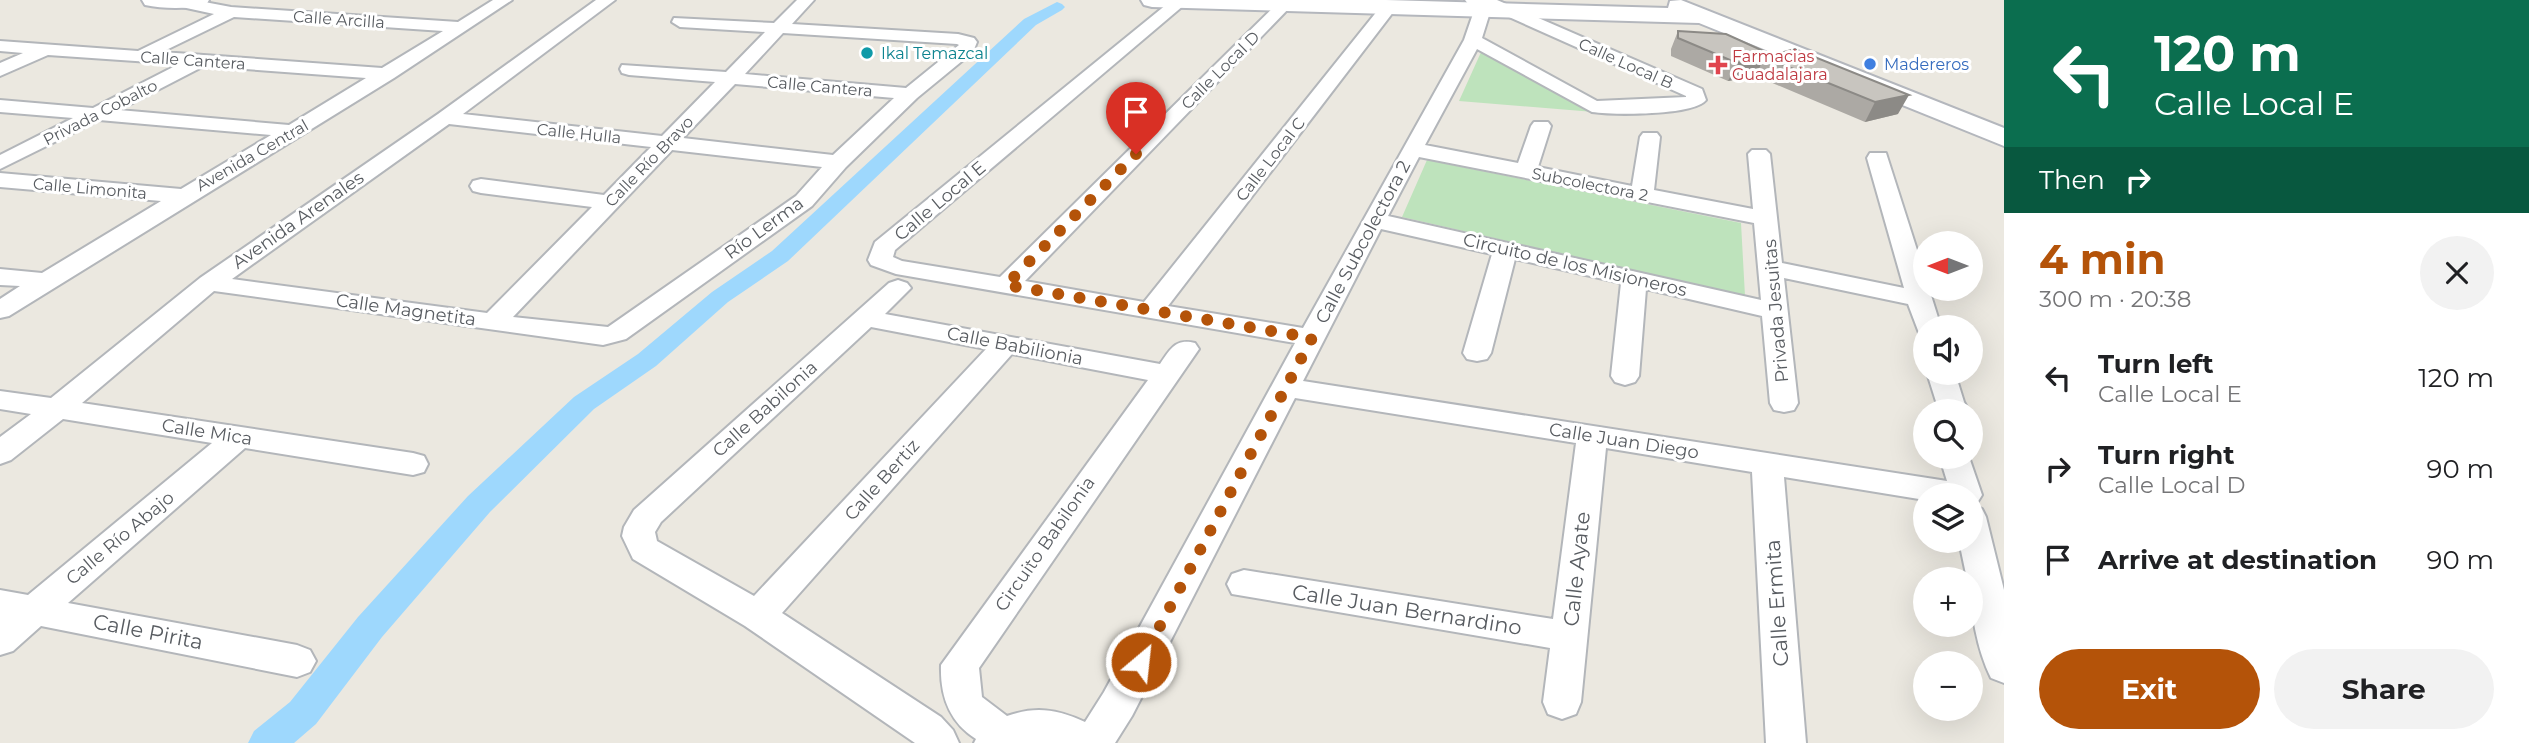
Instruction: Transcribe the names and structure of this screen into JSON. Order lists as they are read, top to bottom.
{
  "streets": {
    "street": [
      "Calle Arcilla",
      "Calle Cantera",
      "Calle Local B",
      "Calle Local D",
      "Privada Cobalto",
      "Calle Hulla",
      "Avenida Central",
      "Calle Local C",
      "Calle Río Bravo",
      "Subcolectora 2",
      "Calle Limonita",
      "Calle Local E",
      "Avenida Arenales",
      "Río Lerma",
      "Calle Subcolectora 2",
      "Circuito de los Misioneros",
      "Calle Magnetita",
      "Privada Jesuitas",
      "Calle Babilionia",
      "Calle Babilonia",
      "Calle Mica",
      "Calle Juan Diego",
      "Calle Bertiz",
      "Calle Río Abajo",
      "Circuito Babilonia",
      "Calle Ayate",
      "Calle Ermita",
      "Calle Juan Bernardino",
      "Calle Pirita"
    ]
  },
  "crossings": [
    ["Calle Arcilla", "Avenida Central"],
    ["Calle Cantera", "Privada Cobalto"],
    ["Calle Cantera", "Avenida Central"],
    ["Calle Cantera", "Calle Río Bravo"],
    ["Calle Cantera", "Río Lerma"],
    ["Calle Local B", "Calle Subcolectora 2"],
    ["Calle Local D", "Calle Local E"],
    ["Calle Hulla", "Calle Río Bravo"],
    ["Calle Hulla", "Avenida Arenales"],
    ["Calle Hulla", "Río Lerma"],
    ["Avenida Central", "Calle Limonita"],
    ["Calle Local C", "Calle Local E"],
    ["Calle Río Bravo", "Río Lerma"],
    ["Calle Río Bravo", "Calle Magnetita"],
    ["Subcolectora 2", "Calle Subcolectora 2"],
    ["Subcolectora 2", "Privada Jesuitas"],
    ["Calle Local E", "Calle Subcolectora 2"],
    ["Avenida Arenales", "Calle Magnetita"],
    ["Avenida Arenales", "Calle Mica"],
    ["Río Lerma", "Calle Magnetita"],
    ["Calle Subcolectora 2", "Circuito de los Misioneros"],
    ["Calle Subcolectora 2", "Calle Juan Diego"],
    ["Circuito de los Misioneros", "Privada Jesuitas"],
    ["Calle Babilionia", "Calle Babilonia"],
    ["Calle Babilionia", "Calle Bertiz"],
    ["Calle Babilionia", "Circuito Babilonia"],
    ["Calle Babilonia", "Calle Bertiz"],
    ["Calle Mica", "Calle Río Abajo"],
    ["Calle Juan Diego", "Calle Ayate"],
    ["Calle Juan Diego", "Calle Ermita"],
    ["Calle Río Abajo", "Calle Pirita"],
    ["Calle Ayate", "Calle Juan Bernardino"]
  ],
  "places": {
    "other": ["Ikal Temazcal", "Madereros"],
    "health": ["Farmacias Guadalajara"]
  },
  "north": "left",
  "page": {
    "turn": ["120 m", "Calle Local E"],
    "then": "Then",
    "heading": ["4 min", "300 m · 20:38"],
    "map_buttons": ["+", "−"],
    "list": [
      {
        "name": "Turn left",
        "note": "Calle Local E",
        "value": "120 m"
      },
      {
        "name": "Turn right",
        "note": "Calle Local D",
        "value": "90 m"
      },
      {
        "name": "Arrive at destination",
        "value": "90 m"
      }
    ],
    "buttons": ["Exit", "Share"]
  }
}
